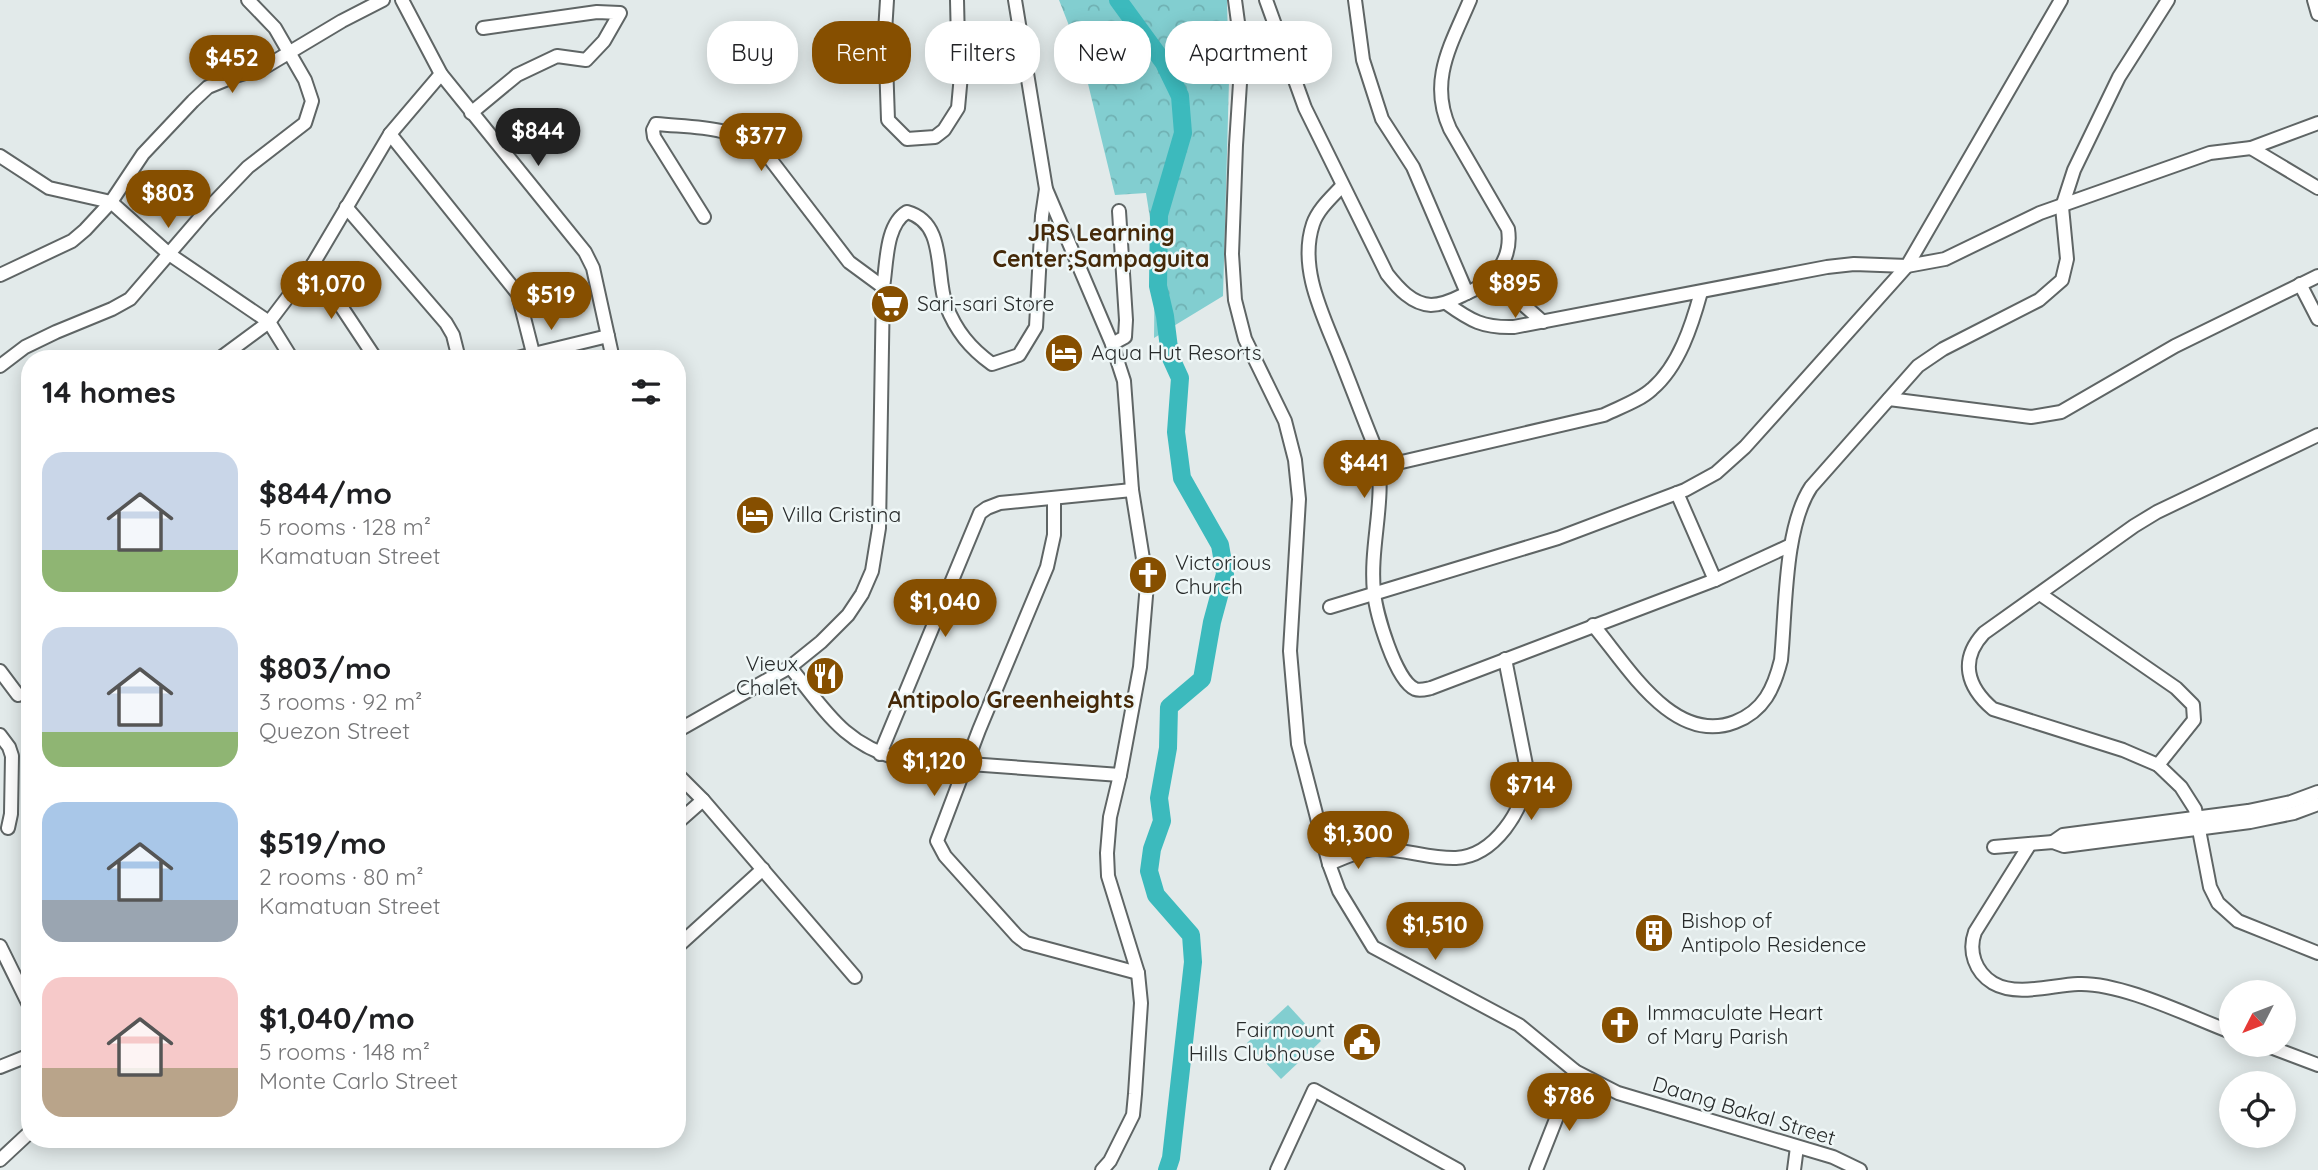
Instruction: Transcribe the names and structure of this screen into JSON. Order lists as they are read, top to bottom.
{
  "streets": {
    "street": ["Daang Bakal Street"]
  },
  "districts": ["JRS Learning Center;Sampaguita", "Antipolo Greenheights"],
  "places": {
    "supermarket": ["Sari-sari Store"],
    "hotel": ["Aqua Hut Resorts", "Villa Cristina"],
    "church": ["Victorious Church", "Immaculate Heart of Mary Parish"],
    "restaurant": ["Vieux Chalet"],
    "building": ["Bishop of Antipolo Residence"],
    "public building": ["Fairmount Hills Clubhouse"]
  },
  "north": "bottom left",
  "page": {
    "chip": [
      "Buy",
      "Rent",
      "Filters",
      "New",
      "Apartment"
    ],
    "price": [
      "$452",
      "$844",
      "$377",
      "$803",
      "$895",
      "$1,070",
      "$519",
      "$441",
      "$1,040",
      "$1,120",
      "$714",
      "$1,300",
      "$1,510",
      "$786"
    ],
    "heading": "14 homes",
    "list": [
      {
        "name": "$844/mo",
        "note": "5 rooms · 128 m² · Kamatuan Street"
      },
      {
        "name": "$803/mo",
        "note": "3 rooms · 92 m² · Quezon Street"
      },
      {
        "name": "$519/mo",
        "note": "2 rooms · 80 m² · Kamatuan Street"
      },
      {
        "name": "$1,040/mo",
        "note": "5 rooms · 148 m² · Monte Carlo Street"
      }
    ]
  }
}
